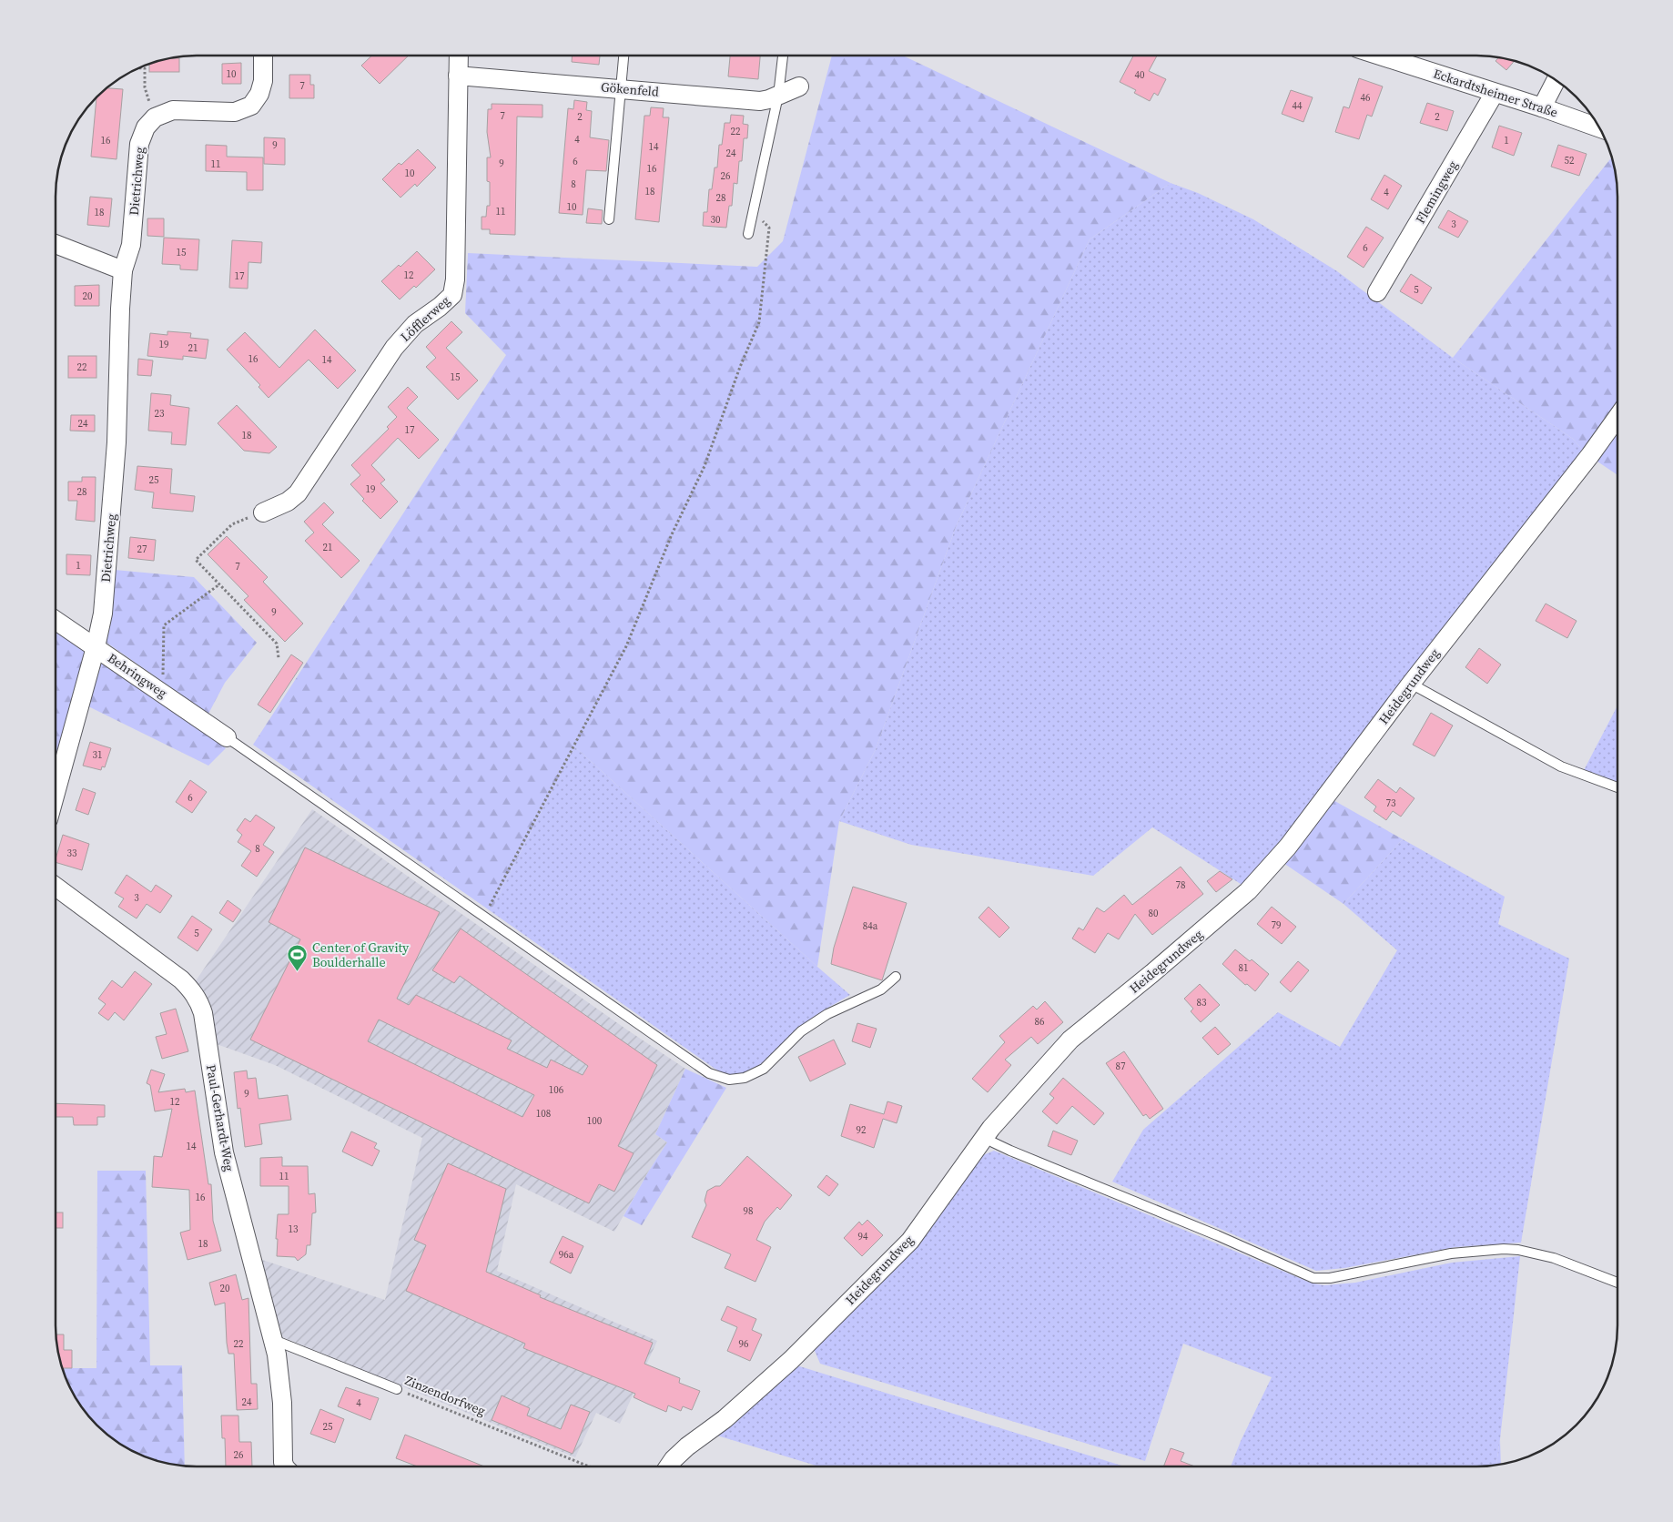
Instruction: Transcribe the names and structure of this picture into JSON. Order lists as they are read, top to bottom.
{
  "streets": {
    "street": [
      "Gökenfeld",
      "Eckardtsheimer Straße",
      "Dietrichweg",
      "Flemingweg",
      "Löfflerweg",
      "Behringweg",
      "Heidegrundweg",
      "Paul-Gerhardt-Weg"
    ],
    "lane": ["Zinzendorfweg"]
  },
  "crossings": [
    ["Gökenfeld", "Löfflerweg"],
    ["Eckardtsheimer Straße", "Flemingweg"],
    ["Dietrichweg", "Behringweg"],
    ["Paul-Gerhardt-Weg", "Zinzendorfweg"]
  ],
  "places": {
    "sports": ["Center of Gravity Boulderhalle"]
  },
  "house_numbers": [
    "10",
    "40",
    "7",
    "46",
    "44",
    "7",
    "2",
    "2",
    "22",
    "4",
    "16",
    "1",
    "9",
    "14",
    "24",
    "52",
    "6",
    "9",
    "11",
    "16",
    "10",
    "26",
    "8",
    "18",
    "4",
    "28",
    "10",
    "11",
    "18",
    "30",
    "3",
    "6",
    "15",
    "12",
    "17",
    "5",
    "20",
    "19",
    "21",
    "16",
    "14",
    "22",
    "15",
    "23",
    "24",
    "17",
    "18",
    "25",
    "19",
    "28",
    "21",
    "27",
    "1",
    "7",
    "9",
    "31",
    "6",
    "73",
    "8",
    "33",
    "78",
    "3",
    "80",
    "79",
    "84a",
    "5",
    "81",
    "83",
    "86",
    "87",
    "106",
    "9",
    "12",
    "108",
    "100",
    "92",
    "14",
    "11",
    "16",
    "98",
    "13",
    "94",
    "18",
    "96a",
    "20",
    "22",
    "96",
    "24",
    "4",
    "25",
    "26"
  ]
}
